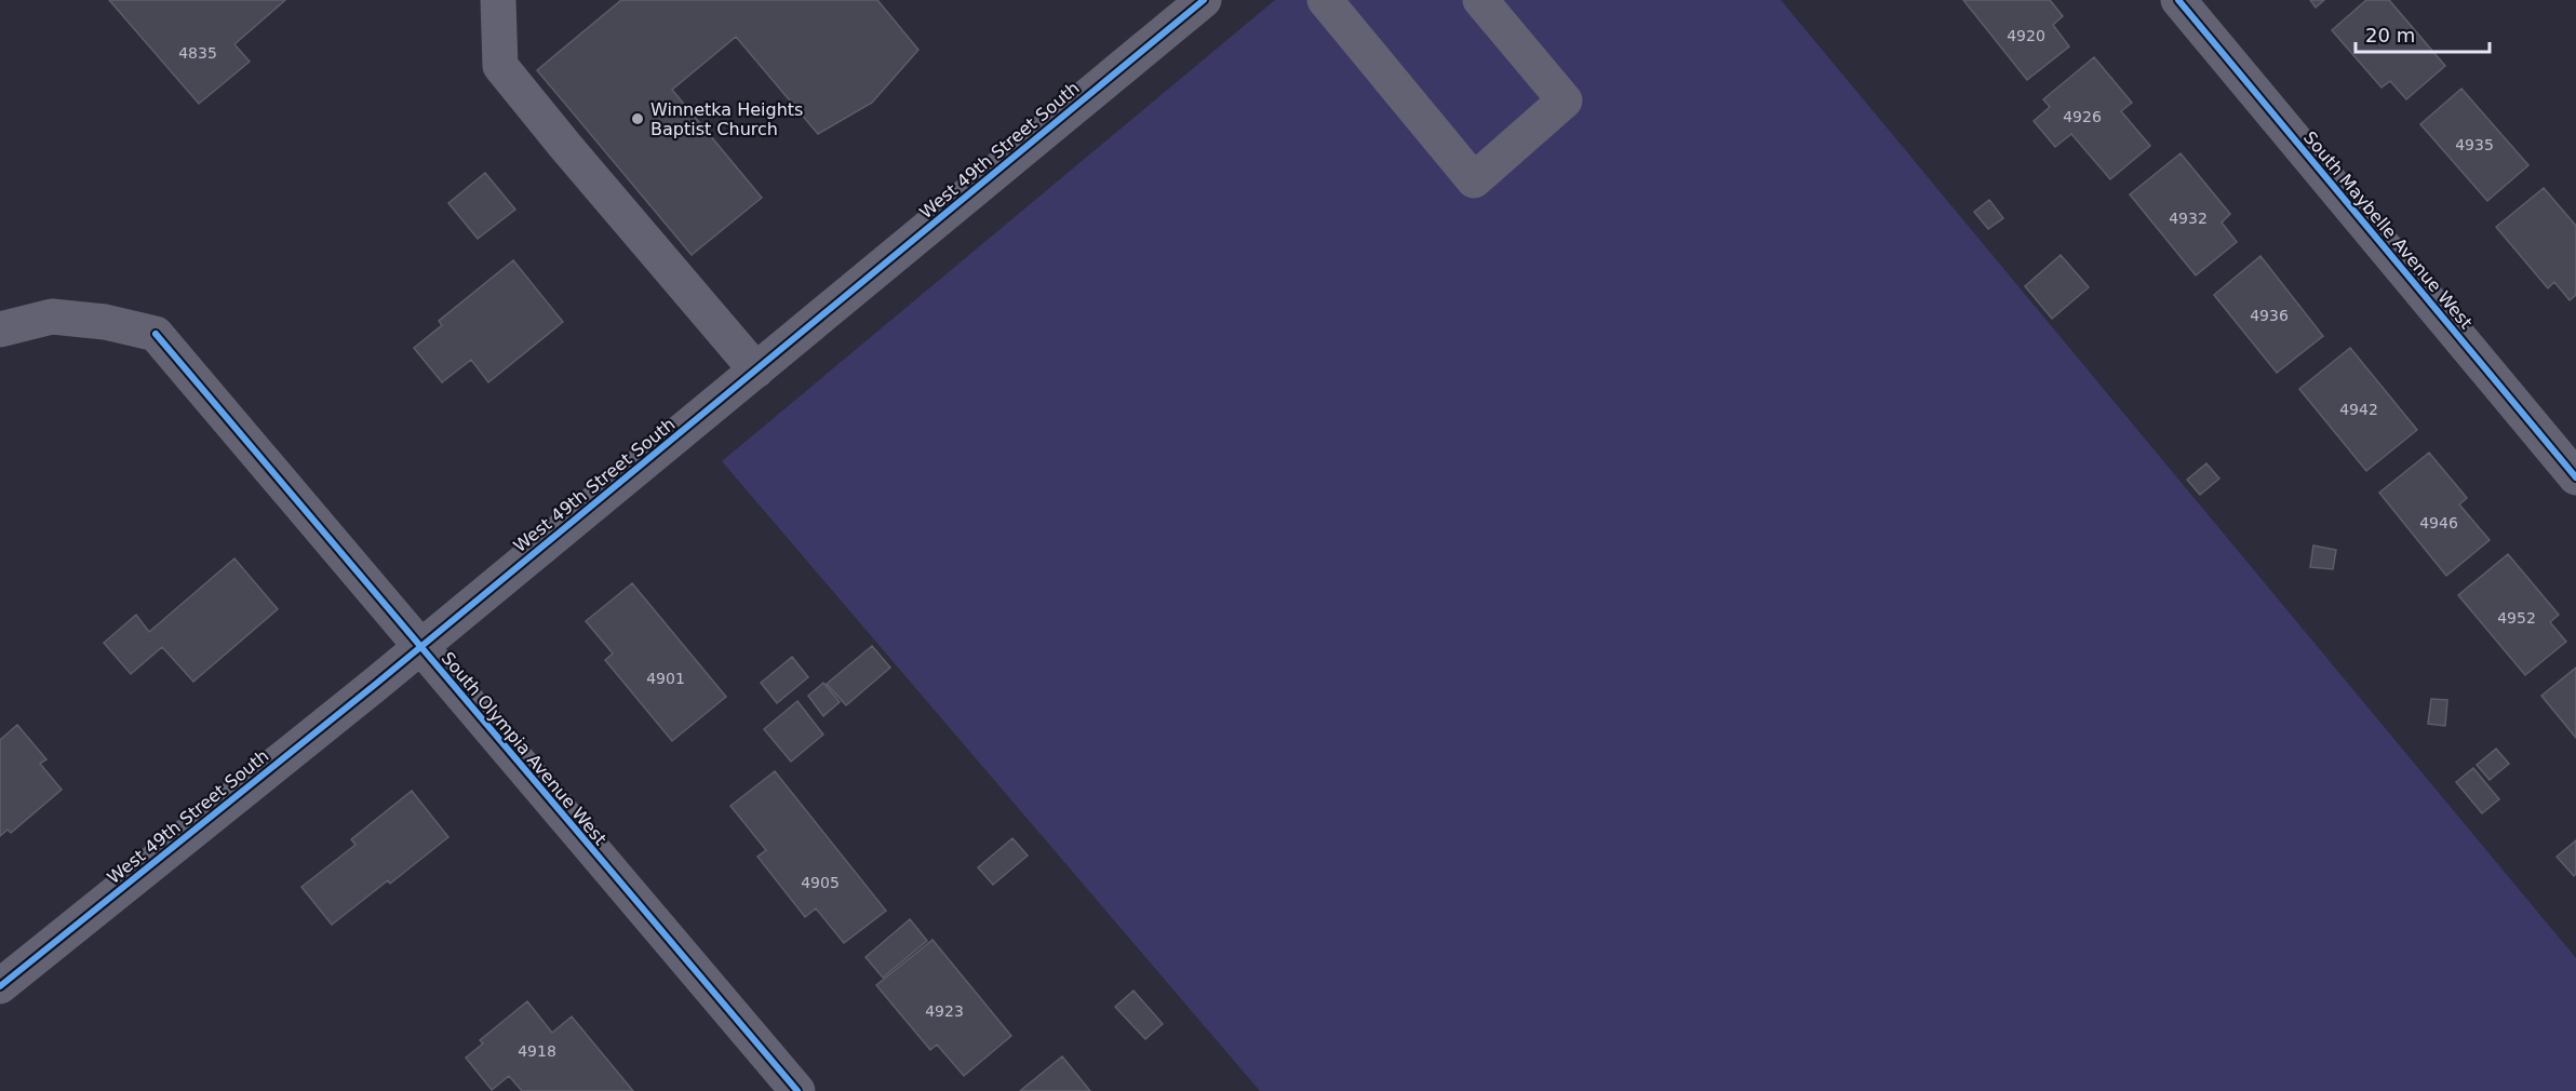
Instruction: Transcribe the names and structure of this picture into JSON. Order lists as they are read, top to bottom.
{
  "streets": {
    "street": ["West 49th Street South", "South Maybelle Avenue West", "South Olympia Avenue West"]
  },
  "crossings": [
    ["West 49th Street South", "South Olympia Avenue West"]
  ],
  "places": ["Winnetka Heights Baptist Church"],
  "house_numbers": [
    "4920",
    "4835",
    "4926",
    "4935",
    "4932",
    "4936",
    "4942",
    "4946",
    "4952",
    "4901",
    "4905",
    "4923",
    "4918"
  ],
  "scale_bar": "20 m"
}
